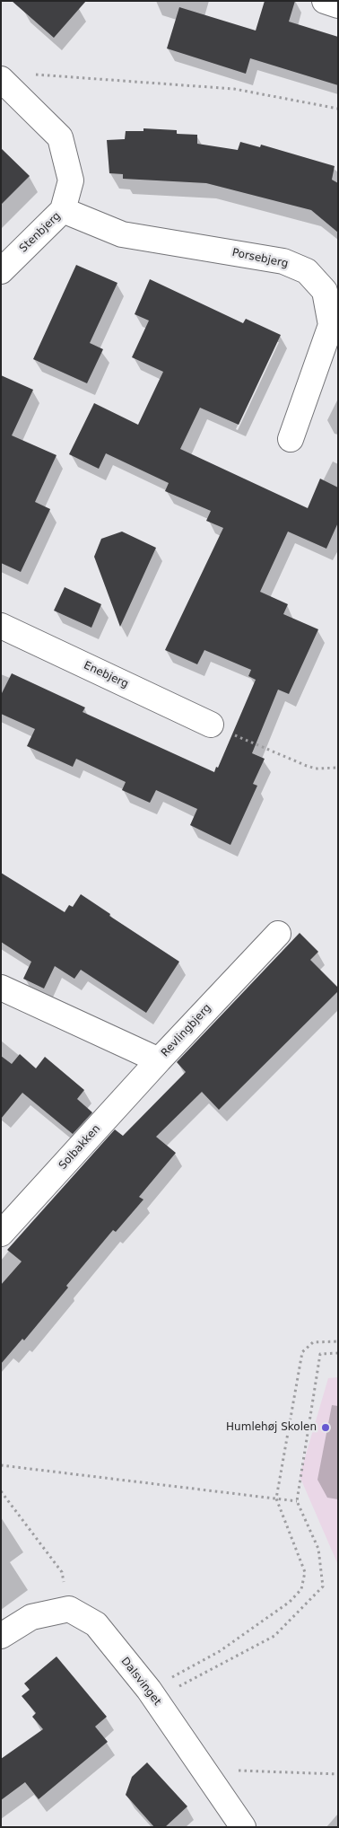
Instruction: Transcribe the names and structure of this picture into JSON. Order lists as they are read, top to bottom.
{
  "streets": {
    "street": [
      "Stenbjerg",
      "Porsebjerg",
      "Enebjerg",
      "Revlingbjerg",
      "Solbakken",
      "Dalsvinget"
    ]
  },
  "crossings": [
    ["Stenbjerg", "Porsebjerg"],
    ["Revlingbjerg", "Solbakken"]
  ],
  "places": ["Humlehøj Skolen"]
}
